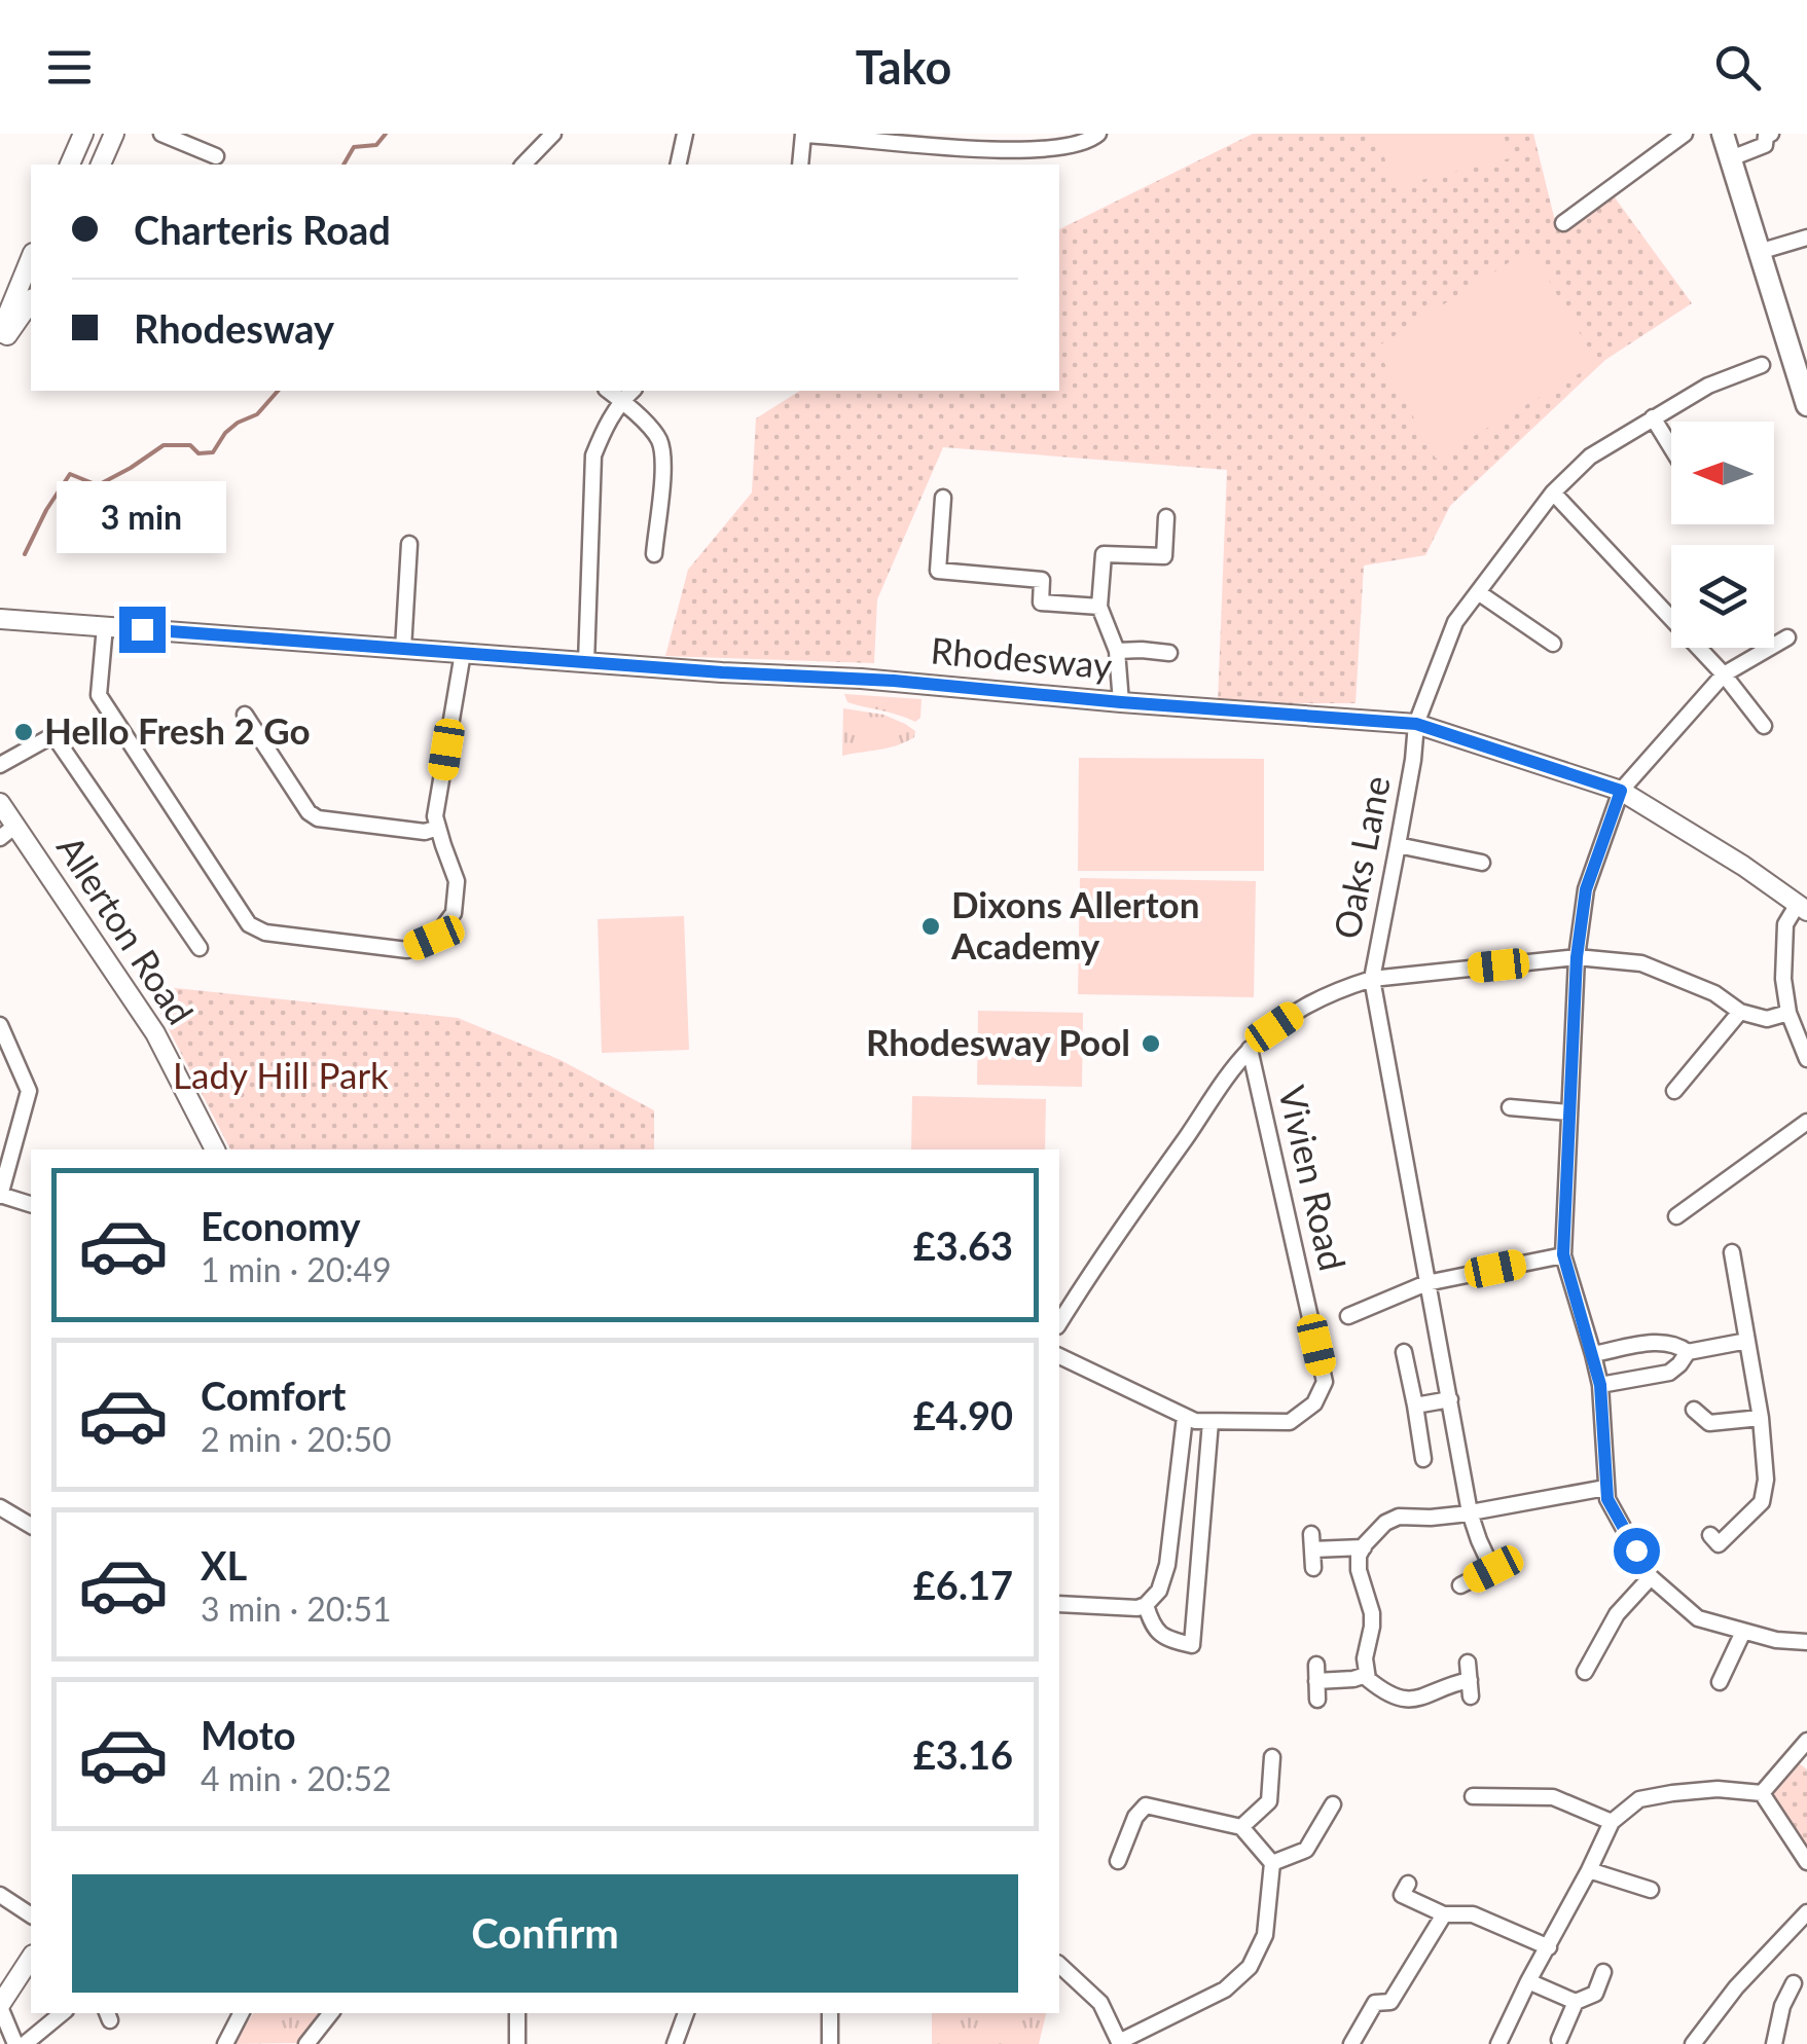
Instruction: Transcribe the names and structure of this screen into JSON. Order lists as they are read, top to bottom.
{
  "streets": {
    "street": [
      "Rhodesway",
      "Oaks Lane",
      "Allerton Road",
      "Vivien Road"
    ]
  },
  "crossings": [
    ["Rhodesway", "Oaks Lane"],
    ["Oaks Lane", "Vivien Road"]
  ],
  "parks": ["Lady Hill Park"],
  "places": ["Hello Fresh 2 Go", "Dixons Allerton Academy", "Rhodesway Pool"],
  "north": "left",
  "page": {
    "header": "Tako",
    "banner": ["Charteris Road", "Rhodesway"],
    "bubble": "3 min",
    "list": [
      {
        "name": "Economy",
        "note": "1 min · 20:49",
        "value": "£3.63"
      },
      {
        "name": "Comfort",
        "note": "2 min · 20:50",
        "value": "£4.90"
      },
      {
        "name": "XL",
        "note": "3 min · 20:51",
        "value": "£6.17"
      },
      {
        "name": "Moto",
        "note": "4 min · 20:52",
        "value": "£3.16"
      }
    ],
    "buttons": "Confirm"
  }
}
